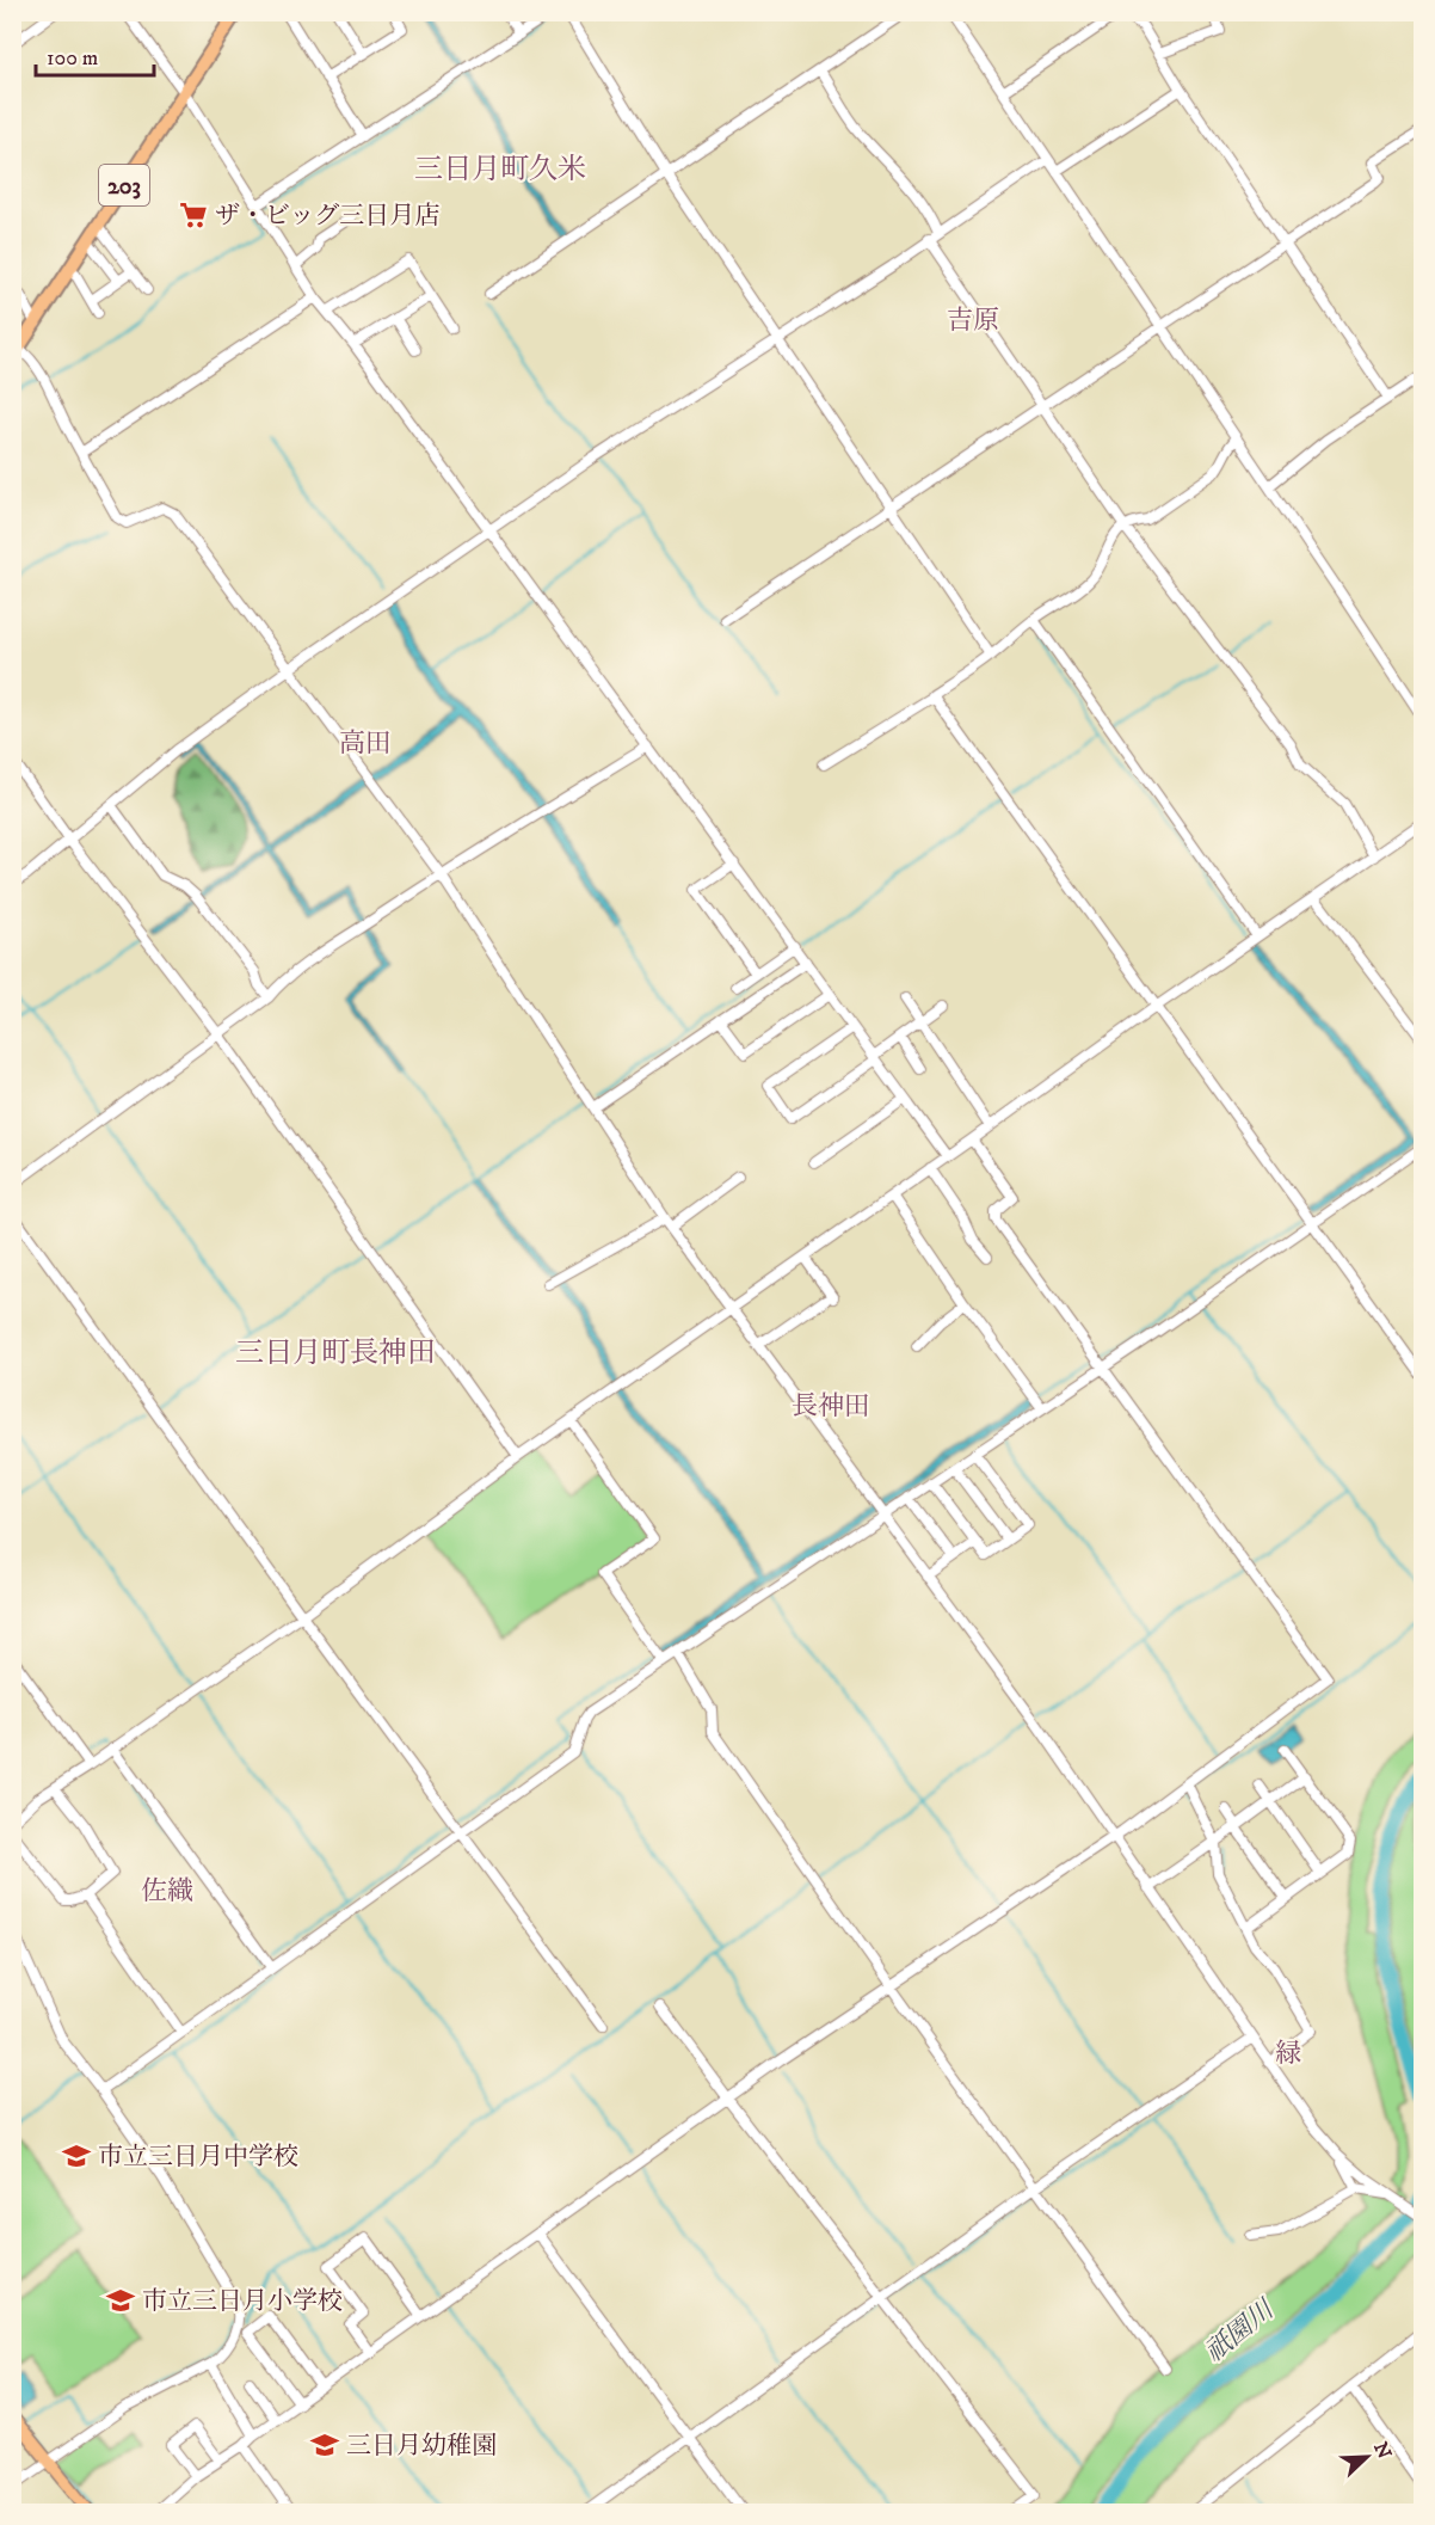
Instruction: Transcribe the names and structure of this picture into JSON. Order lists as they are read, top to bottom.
{
  "streets": {
    "highway": ["203"]
  },
  "districts": [
    "三日月町久米",
    "吉原",
    "高田",
    "三日月町長神田",
    "長神田",
    "佐織",
    "緑"
  ],
  "water": ["祇園川"],
  "places": {
    "supermarket": ["ザ・ビッグ三日月店"],
    "school or university": ["市立三日月中学校", "市立三日月小学校", "三日月幼稚園"]
  },
  "scale_bar": "100 m",
  "north": "top right"
}
